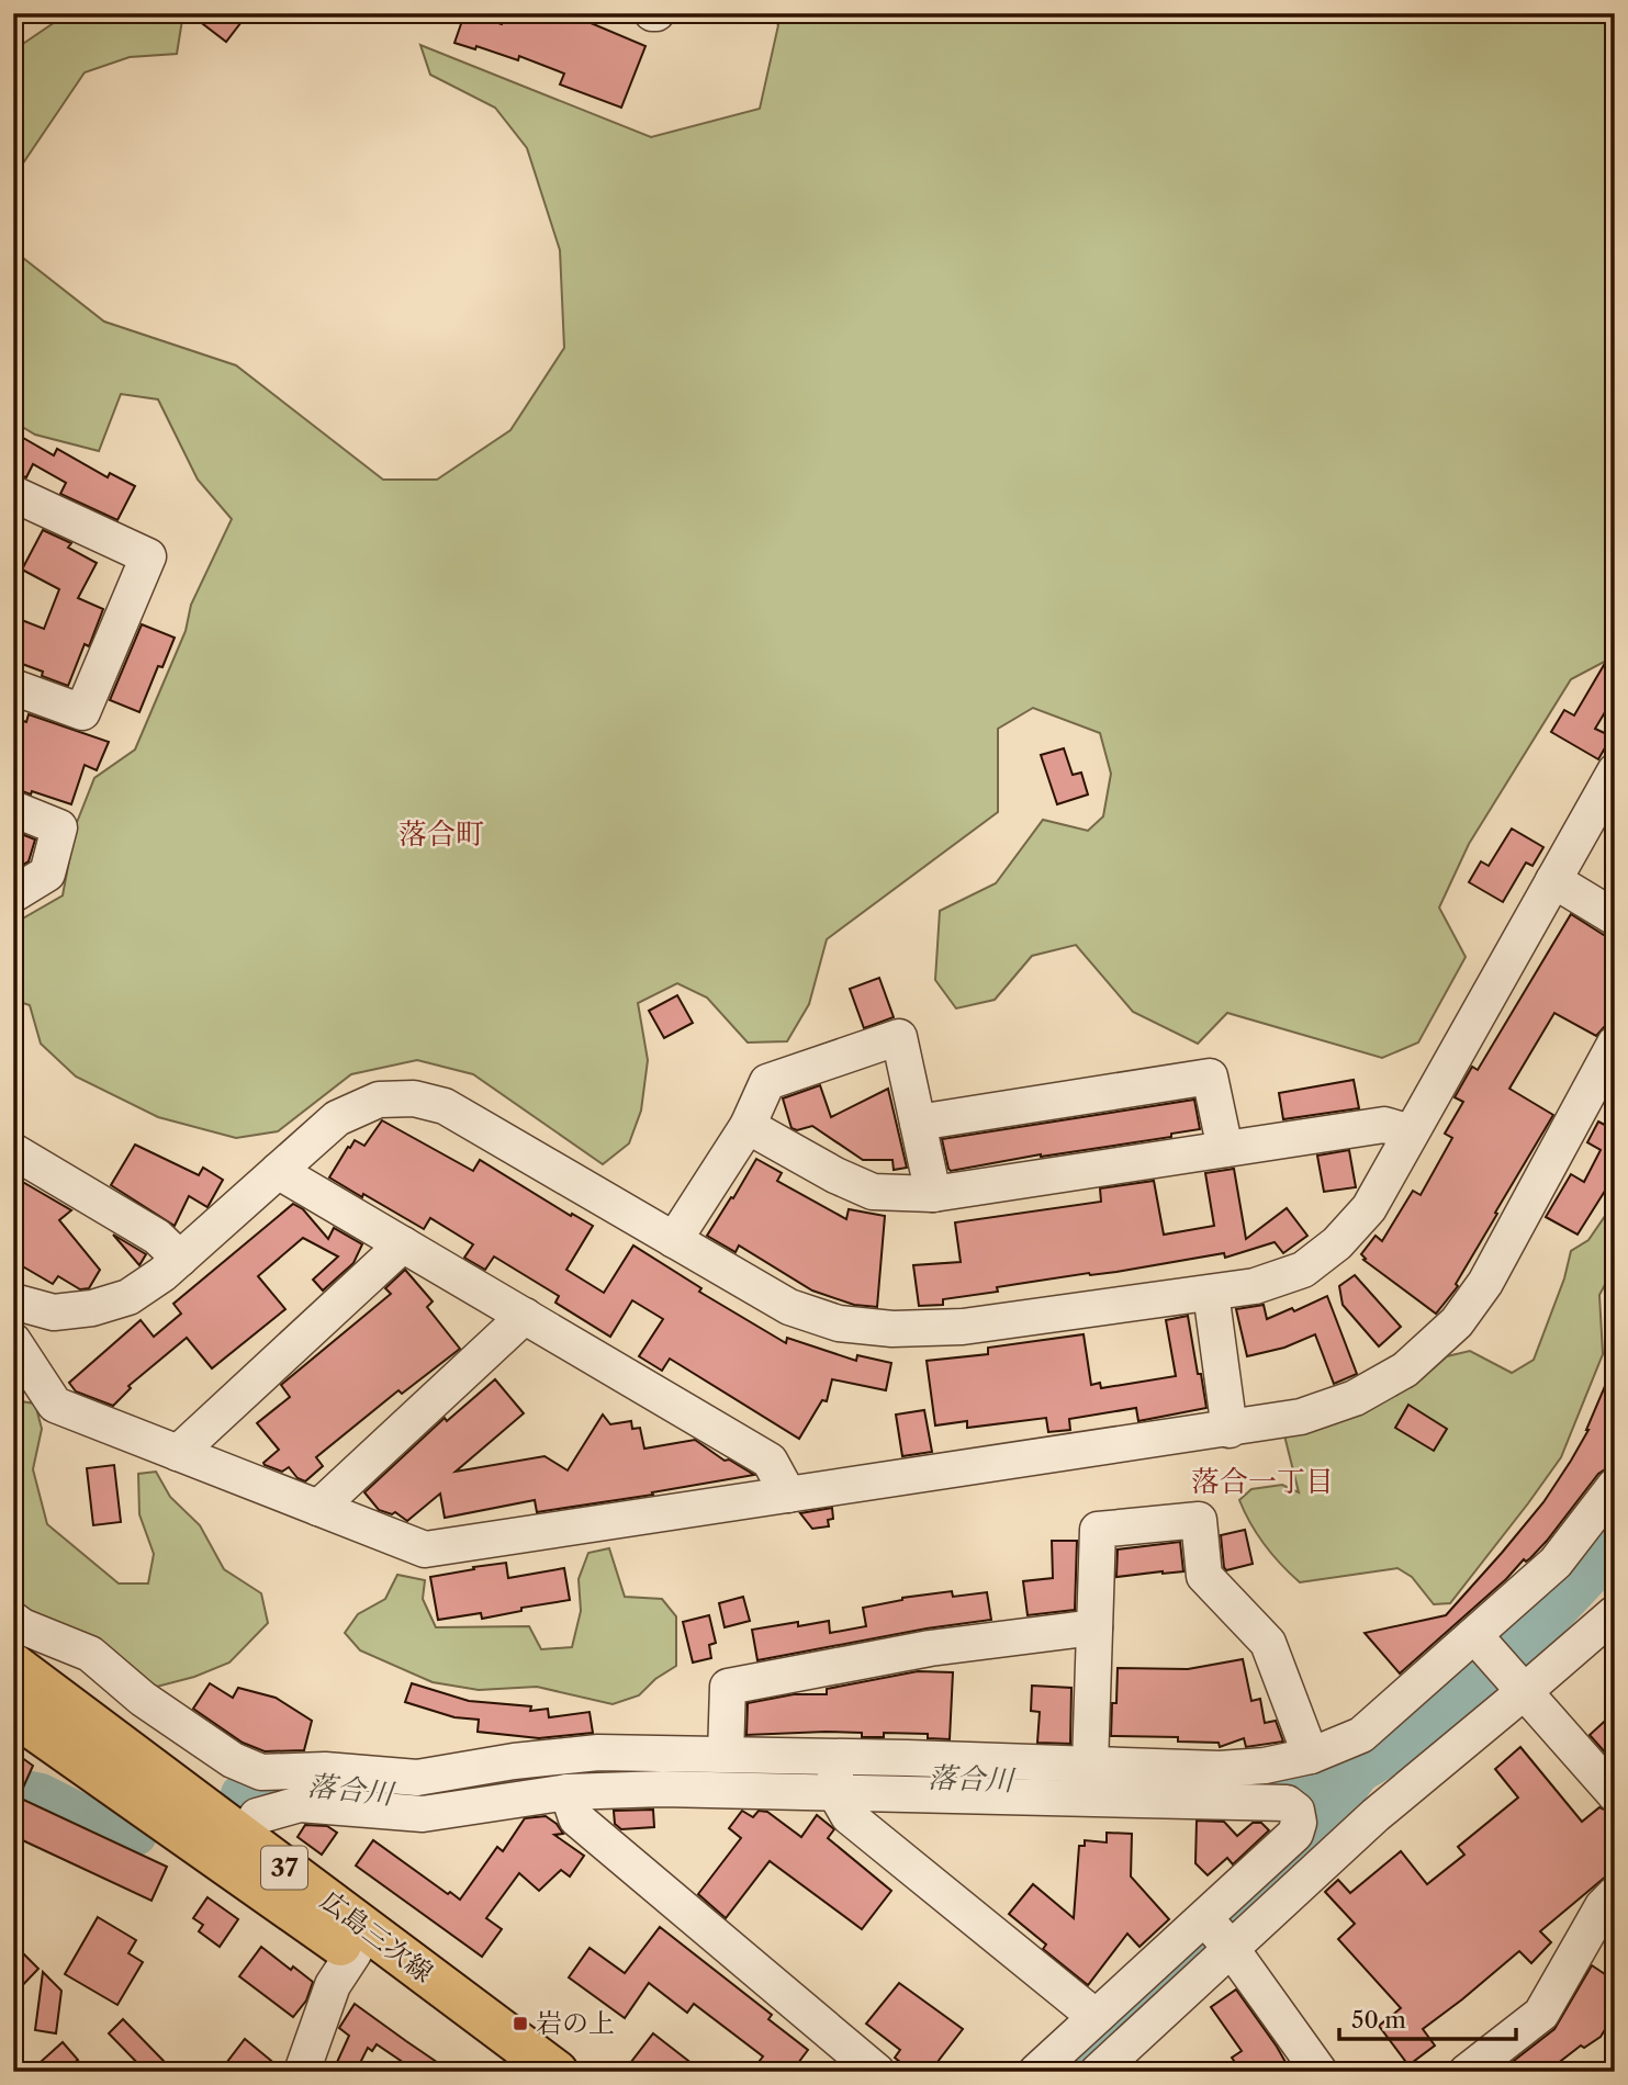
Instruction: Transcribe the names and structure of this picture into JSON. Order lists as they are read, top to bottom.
{
  "streets": {
    "main road": ["37", "広島三次線"]
  },
  "districts": ["落合町", "落合一丁目"],
  "water": ["落合川"],
  "places": {
    "transit": ["岩の上"]
  },
  "scale_bar": "50 m"
}
